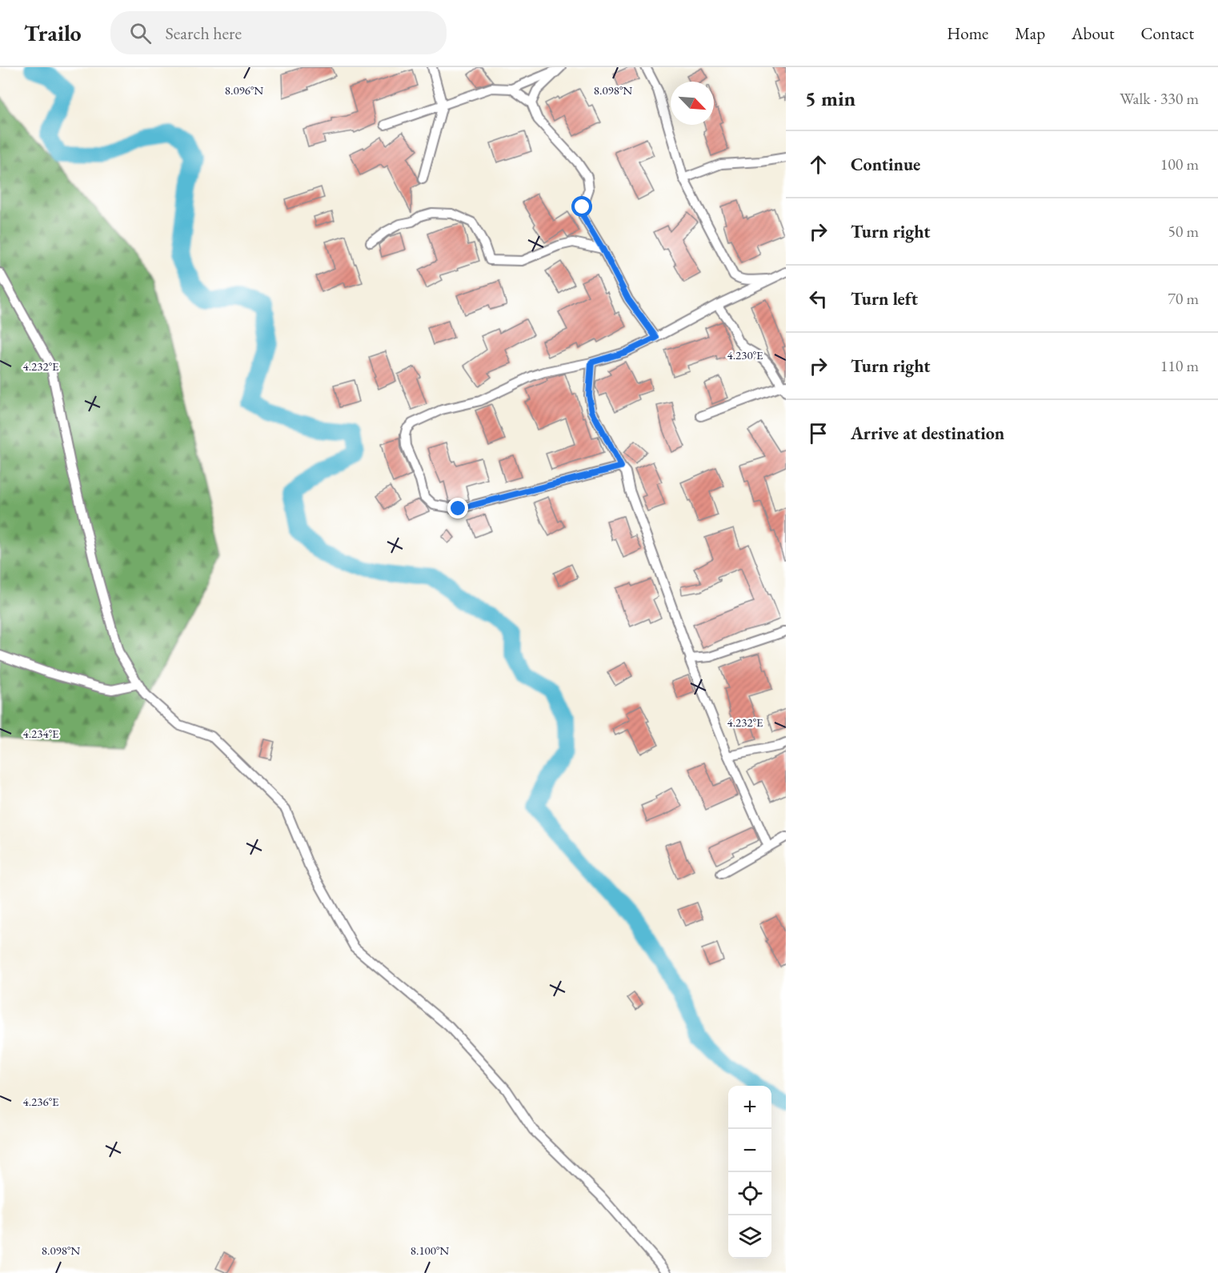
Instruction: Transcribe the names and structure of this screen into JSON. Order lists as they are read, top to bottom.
{
  "north": "bottom right",
  "page": {
    "header": "Trailo",
    "search": "Search here",
    "nav": [
      "Home",
      "Map",
      "About",
      "Contact"
    ],
    "heading": ["5 min", "Walk · 330 m"],
    "list": [
      ["Continue", "100 m"],
      ["Turn right", "50 m"],
      ["Turn left", "70 m"],
      ["Turn right", "110 m"],
      "Arrive at destination"
    ],
    "map_buttons": ["+", "−"]
  },
  "coordinates": [
    "8.096°N",
    "8.098°N",
    "4.230°E",
    "4.232°E",
    "4.234°E",
    "4.236°E",
    "8.100°N"
  ]
}
